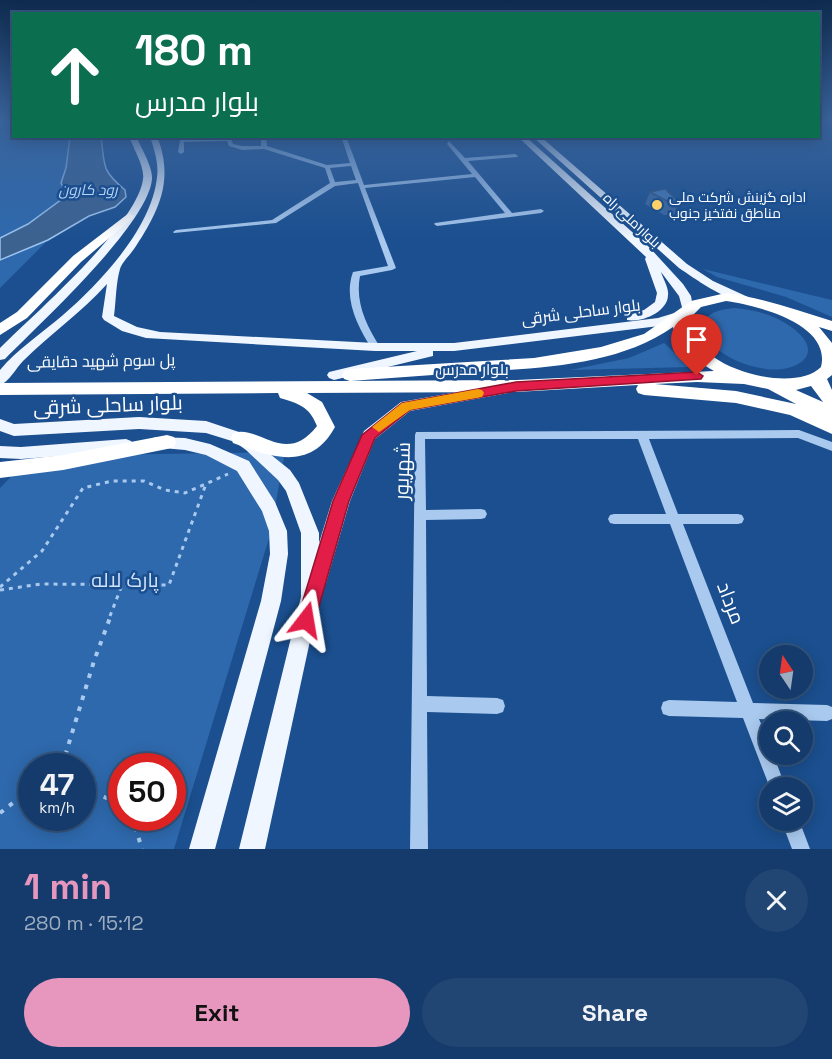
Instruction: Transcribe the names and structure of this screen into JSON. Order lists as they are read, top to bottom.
{
  "streets": {
    "highway": ["پل سوم شهید دقایقی", "بلوار مدرس"],
    "main road": ["بلوار ملی راه", "بلوار ساحلی شرقی"],
    "street": ["شهریور", "مرداد"]
  },
  "crossings": [
    ["بلوار ملی راه", "بلوار ساحلی شرقی"],
    ["بلوار ملی راه", "بلوار مدرس"],
    ["بلوار ساحلی شرقی", "بلوار مدرس"],
    ["پل سوم شهید دقایقی", "بلوار مدرس"],
    ["شهریور", "مرداد"]
  ],
  "water": ["رود کارون"],
  "parks": ["پارک لاله"],
  "places": ["اداره گزینش شرکت ملی مناطق نفتخیز جنوب"],
  "north": "top",
  "page": {
    "turn": ["180 m", "بلوار مدرس"],
    "speed": "47 km/h",
    "limit": "50",
    "heading": ["1 min", "280 m · 15:12"],
    "buttons": ["Exit", "Share"]
  }
}
